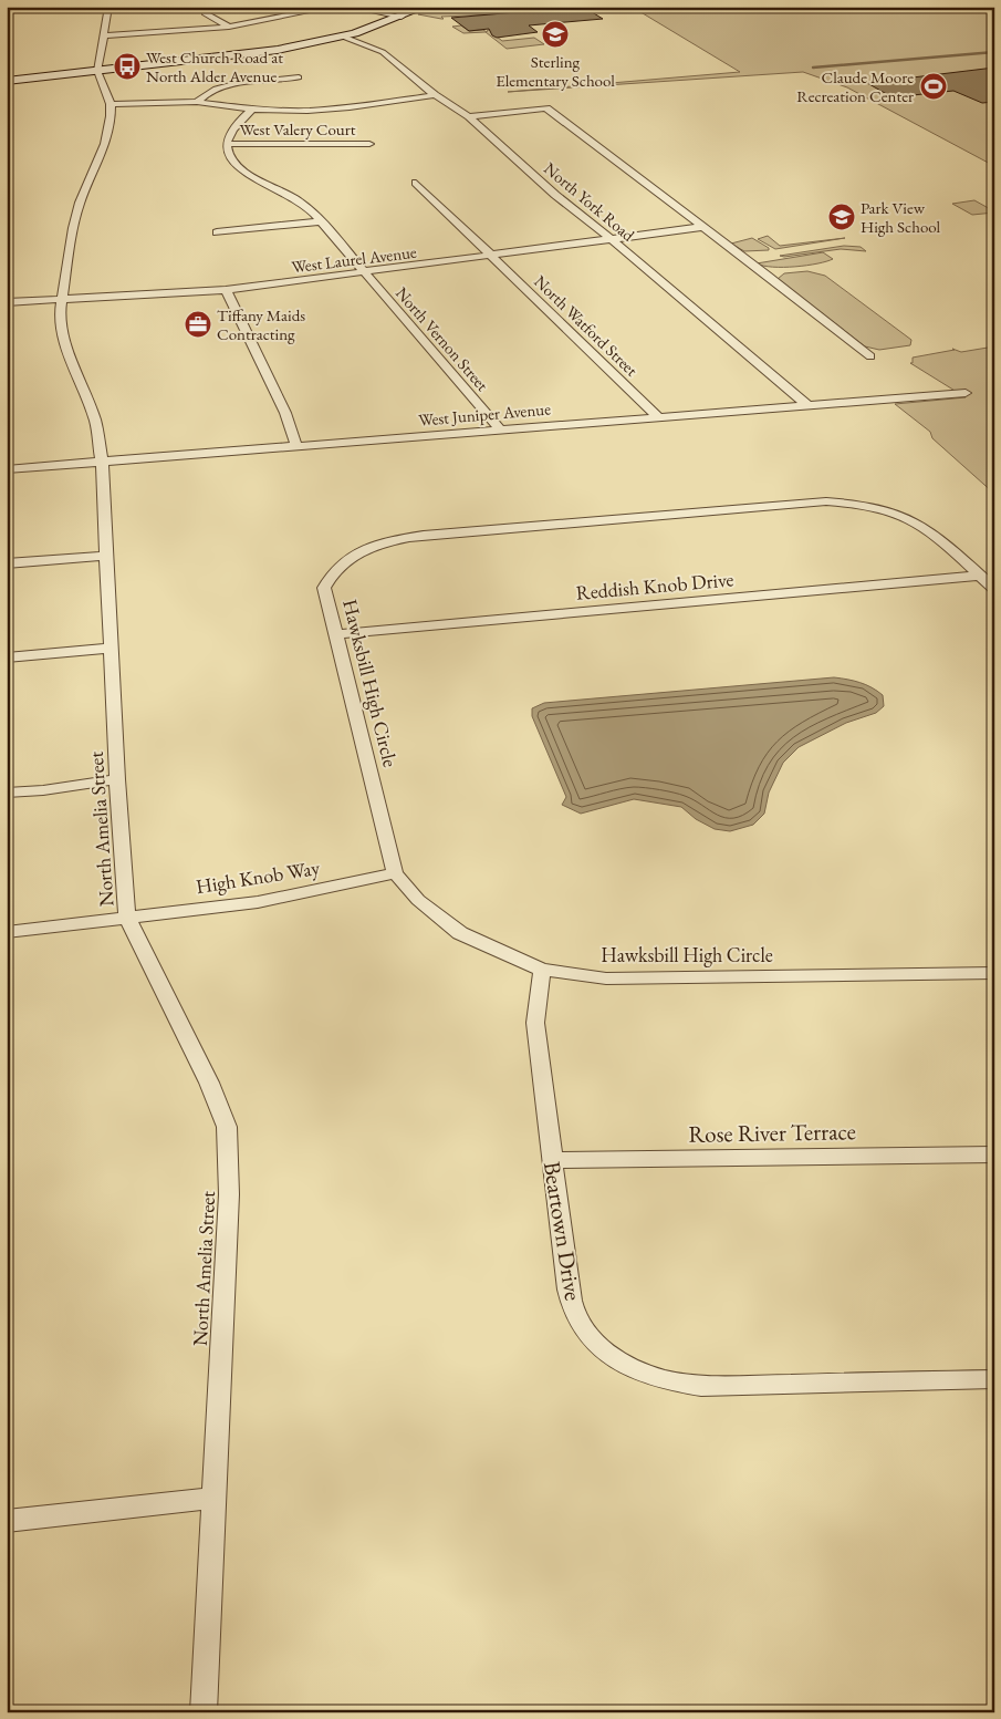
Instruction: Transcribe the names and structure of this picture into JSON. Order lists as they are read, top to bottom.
{
  "streets": {
    "street": [
      "West Valery Court",
      "North York Road",
      "West Laurel Avenue",
      "North Watford Street",
      "North Vernon Street",
      "West Juniper Avenue",
      "Reddish Knob Drive",
      "Hawksbill High Circle",
      "North Amelia Street",
      "High Knob Way",
      "Rose River Terrace",
      "Beartown Drive"
    ]
  },
  "crossings": [
    ["West Valery Court", "North Vernon Street"],
    ["North York Road", "West Laurel Avenue"],
    ["North York Road", "West Juniper Avenue"],
    ["West Laurel Avenue", "North Watford Street"],
    ["West Laurel Avenue", "North Vernon Street"],
    ["West Laurel Avenue", "North Amelia Street"],
    ["North Watford Street", "West Juniper Avenue"],
    ["North Vernon Street", "West Juniper Avenue"],
    ["West Juniper Avenue", "North Amelia Street"],
    ["Reddish Knob Drive", "Hawksbill High Circle"],
    ["Hawksbill High Circle", "High Knob Way"],
    ["Hawksbill High Circle", "Beartown Drive"],
    ["North Amelia Street", "High Knob Way"],
    ["Rose River Terrace", "Beartown Drive"]
  ],
  "places": {
    "school or university": ["Sterling Elementary School", "Park View High School"],
    "bus stop": ["West Church Road at North Alder Avenue"],
    "sports": ["Claude Moore Recreation Center"],
    "office": ["Tiffany Maids Contracting"]
  }
}
